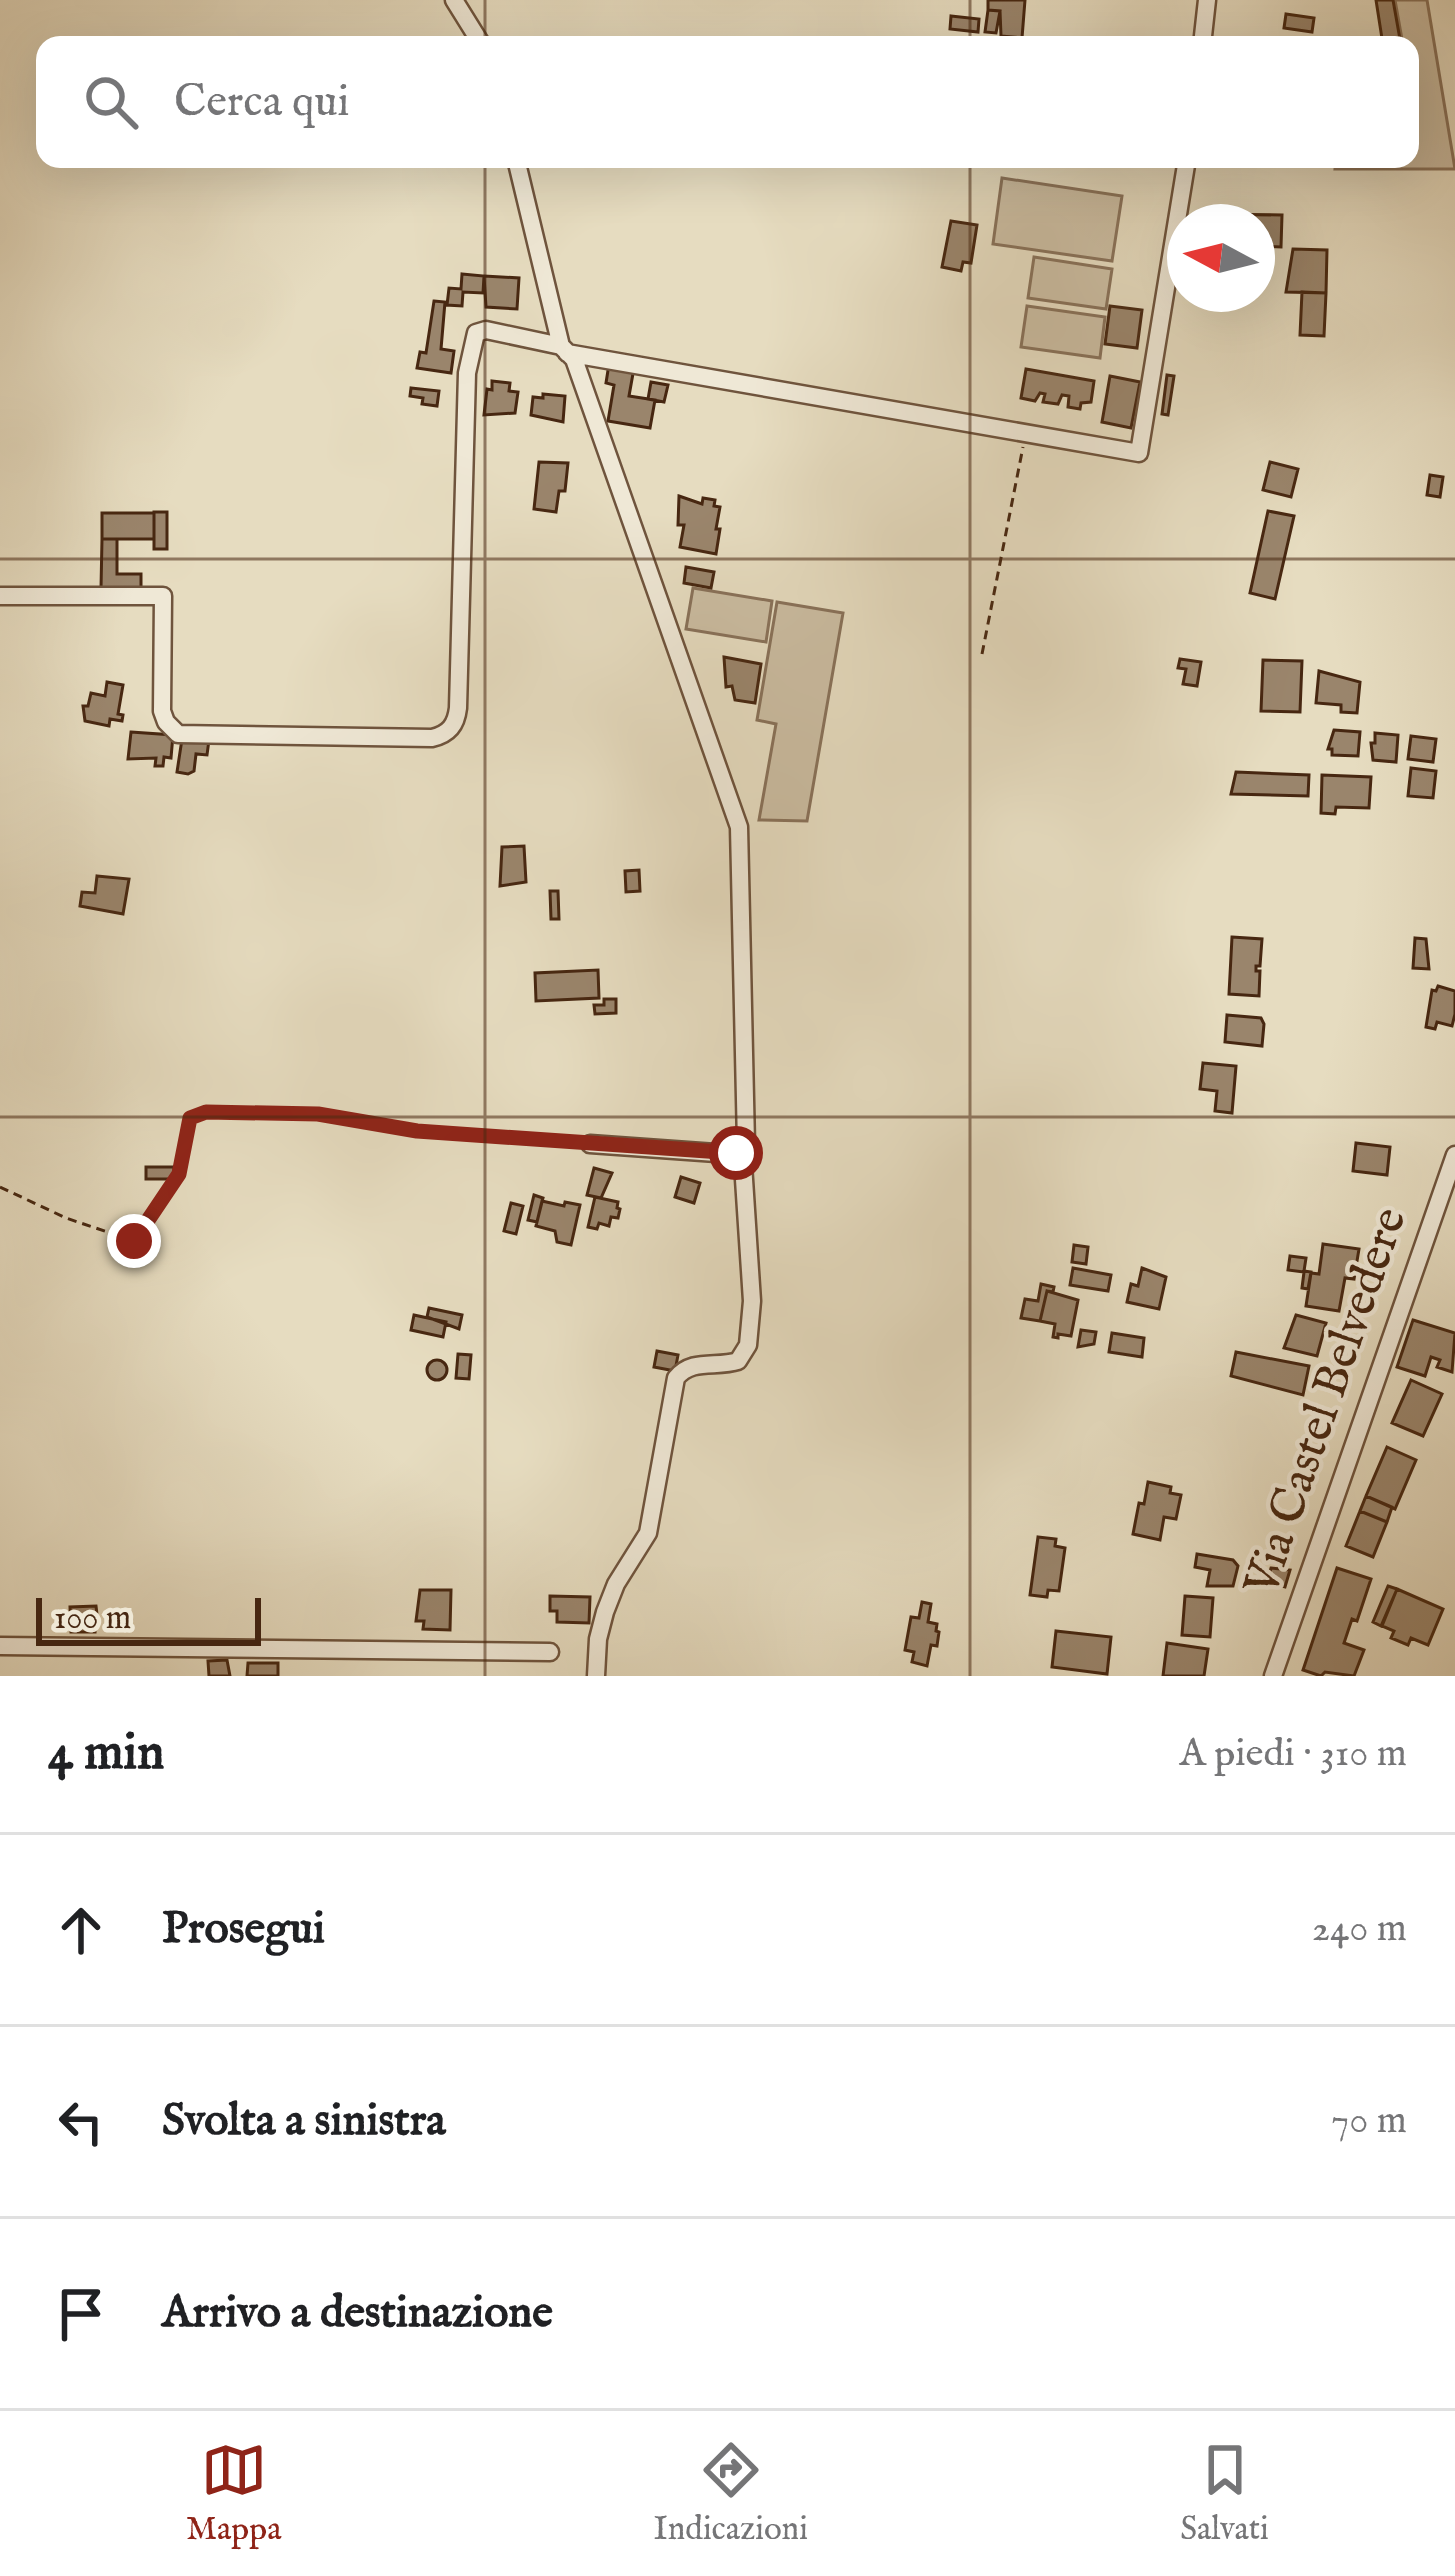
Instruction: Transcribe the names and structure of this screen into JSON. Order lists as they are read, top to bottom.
{
  "streets": {
    "street": ["Via Castel Belvedere"]
  },
  "scale_bar": "100 m",
  "north": "left",
  "page": {
    "search": "Cerca qui",
    "scale": "100 m",
    "heading": ["4 min", "A piedi · 310 m"],
    "list": [
      ["Prosegui", "240 m"],
      ["Svolta a sinistra", "70 m"],
      "Arrivo a destinazione"
    ],
    "nav": ["Mappa", "Indicazioni", "Salvati"]
  }
}
